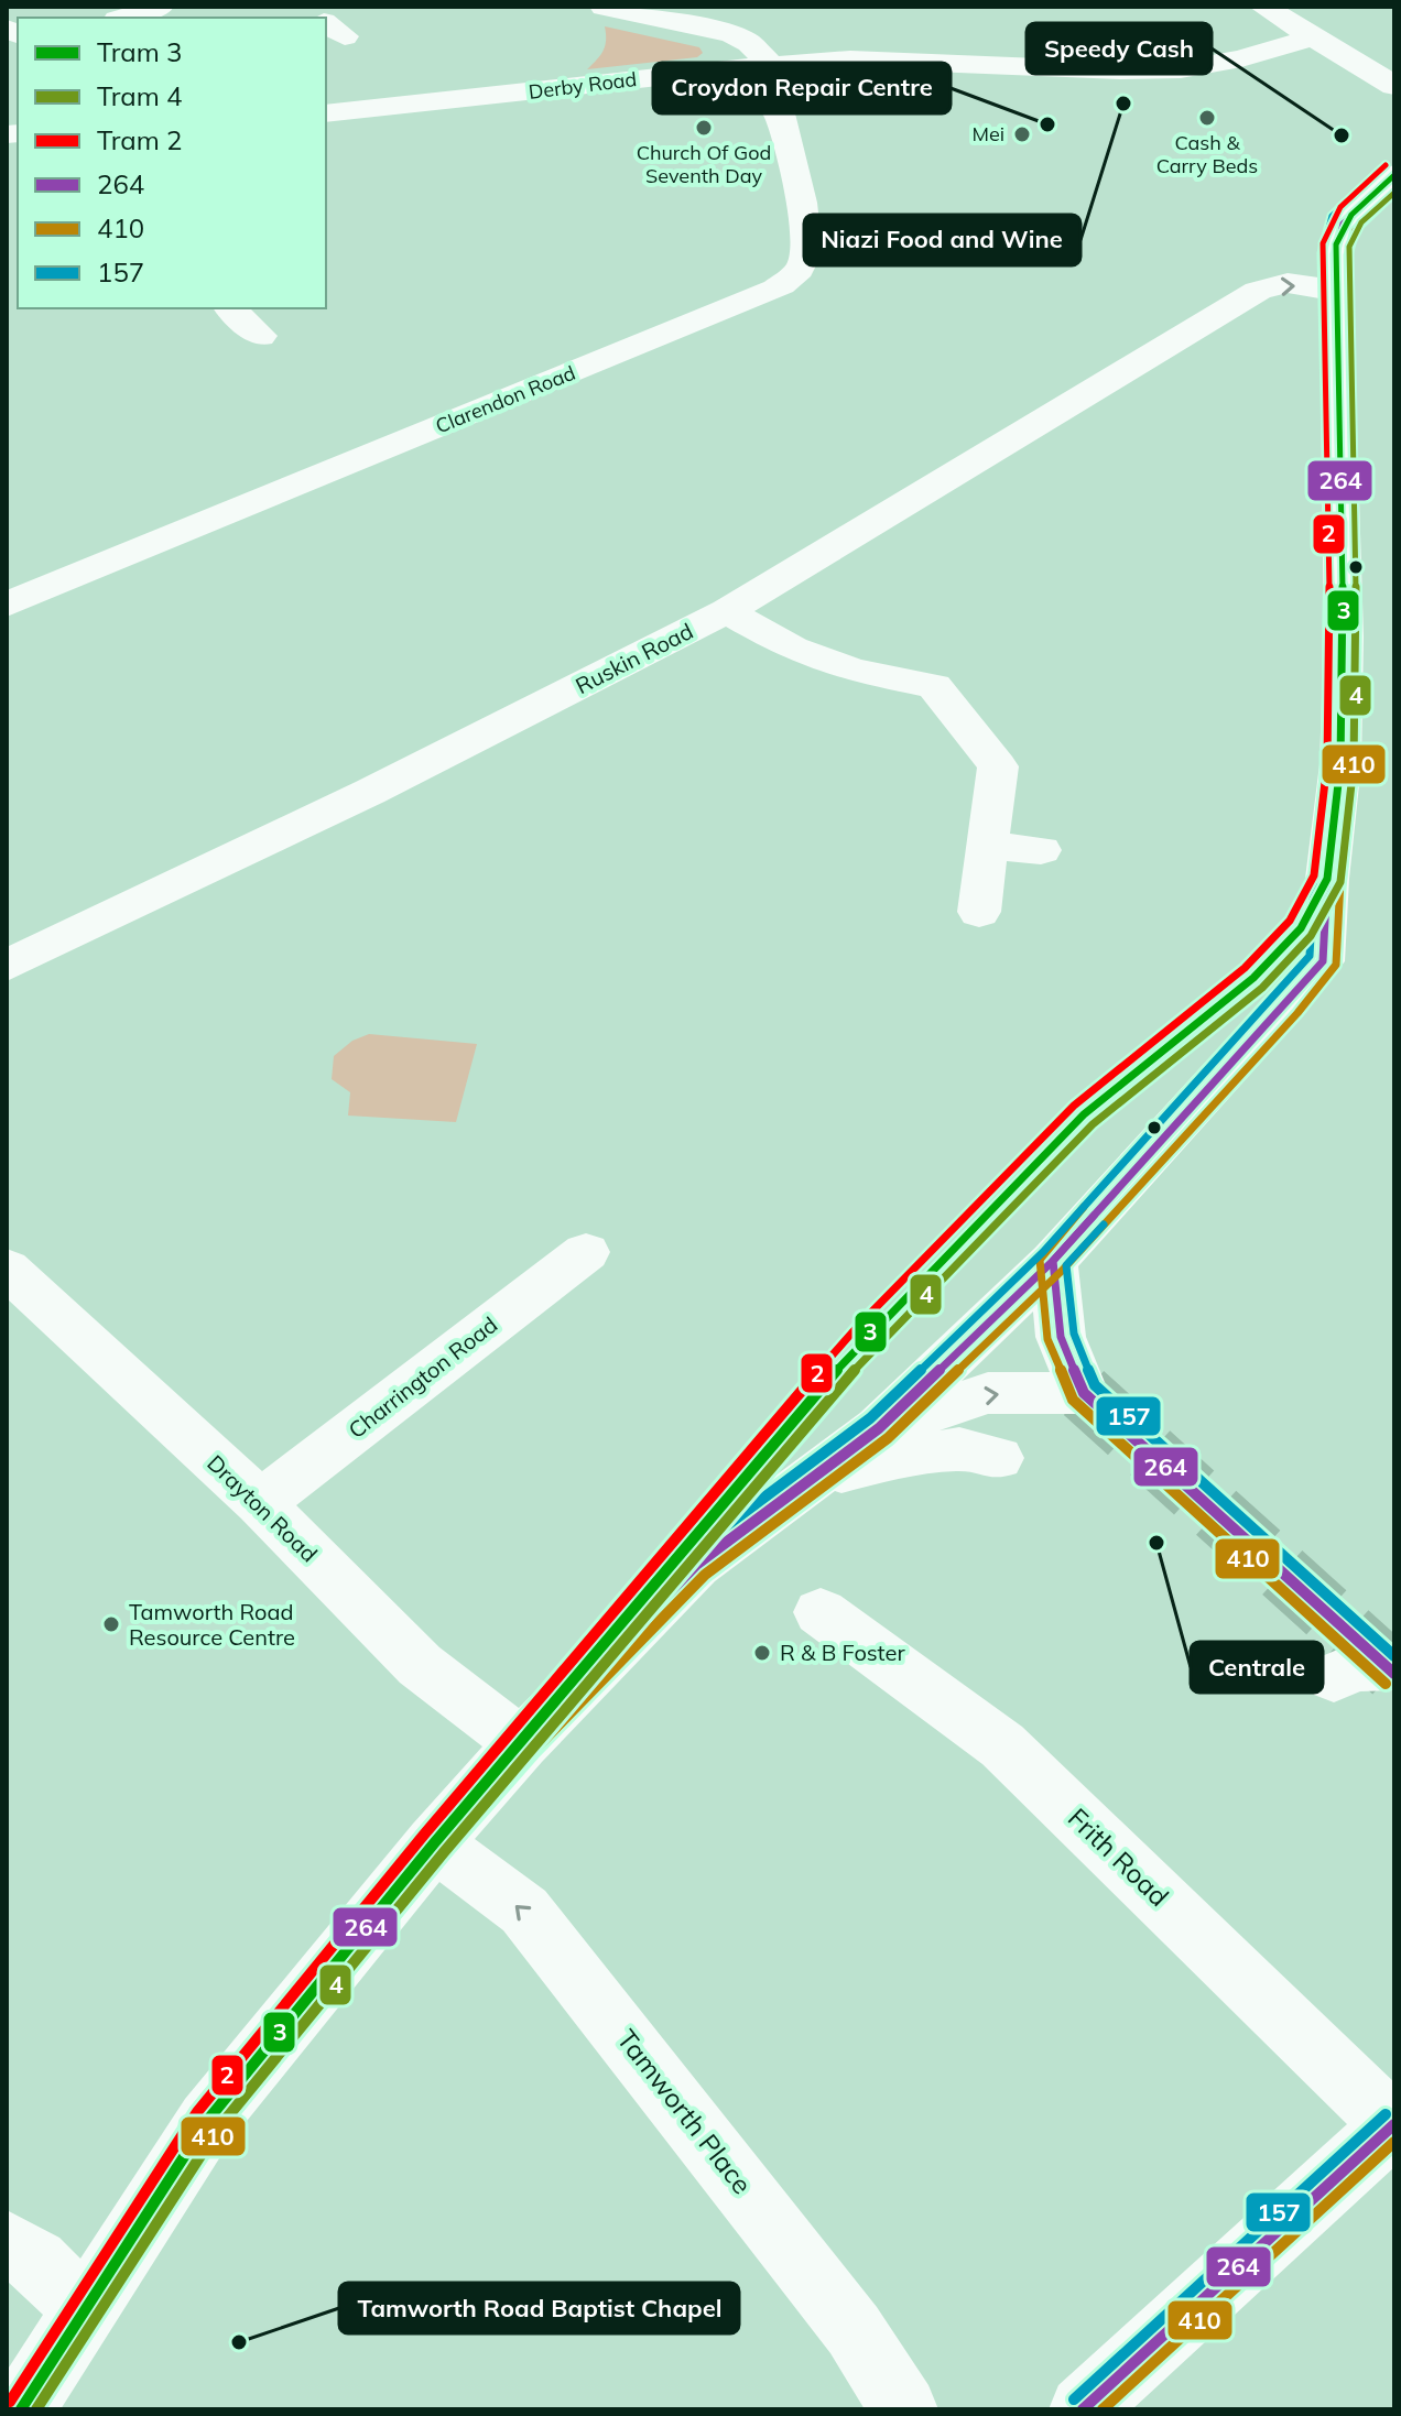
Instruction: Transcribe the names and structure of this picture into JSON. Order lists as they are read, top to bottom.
{
  "streets": {
    "street": [
      "Derby Road",
      "Clarendon Road",
      "Ruskin Road",
      "Charrington Road",
      "Drayton Road",
      "Frith Road",
      "Tamworth Place"
    ]
  },
  "crossings": [
    ["Derby Road", "Clarendon Road"],
    ["Charrington Road", "Drayton Road"]
  ],
  "one_way": ["Ruskin Road", "Tamworth Place"],
  "places": [
    "Niazi Food and Wine",
    "Cash & Carry Beds",
    "Croydon Repair Centre",
    "Church Of God Seventh Day",
    "Mei",
    "Speedy Cash",
    "Centrale",
    "Tamworth Road Resource Centre",
    "R & B Foster",
    "Tamworth Road Baptist Chapel"
  ],
  "lines": [
    "tram line 2",
    "transit line 157",
    "tram line 3",
    "transit line 264",
    "tram line 4",
    "transit line 410"
  ],
  "legend": [
    "Tram 3",
    "Tram 4",
    "Tram 2",
    "264",
    "410",
    "157"
  ]
}
